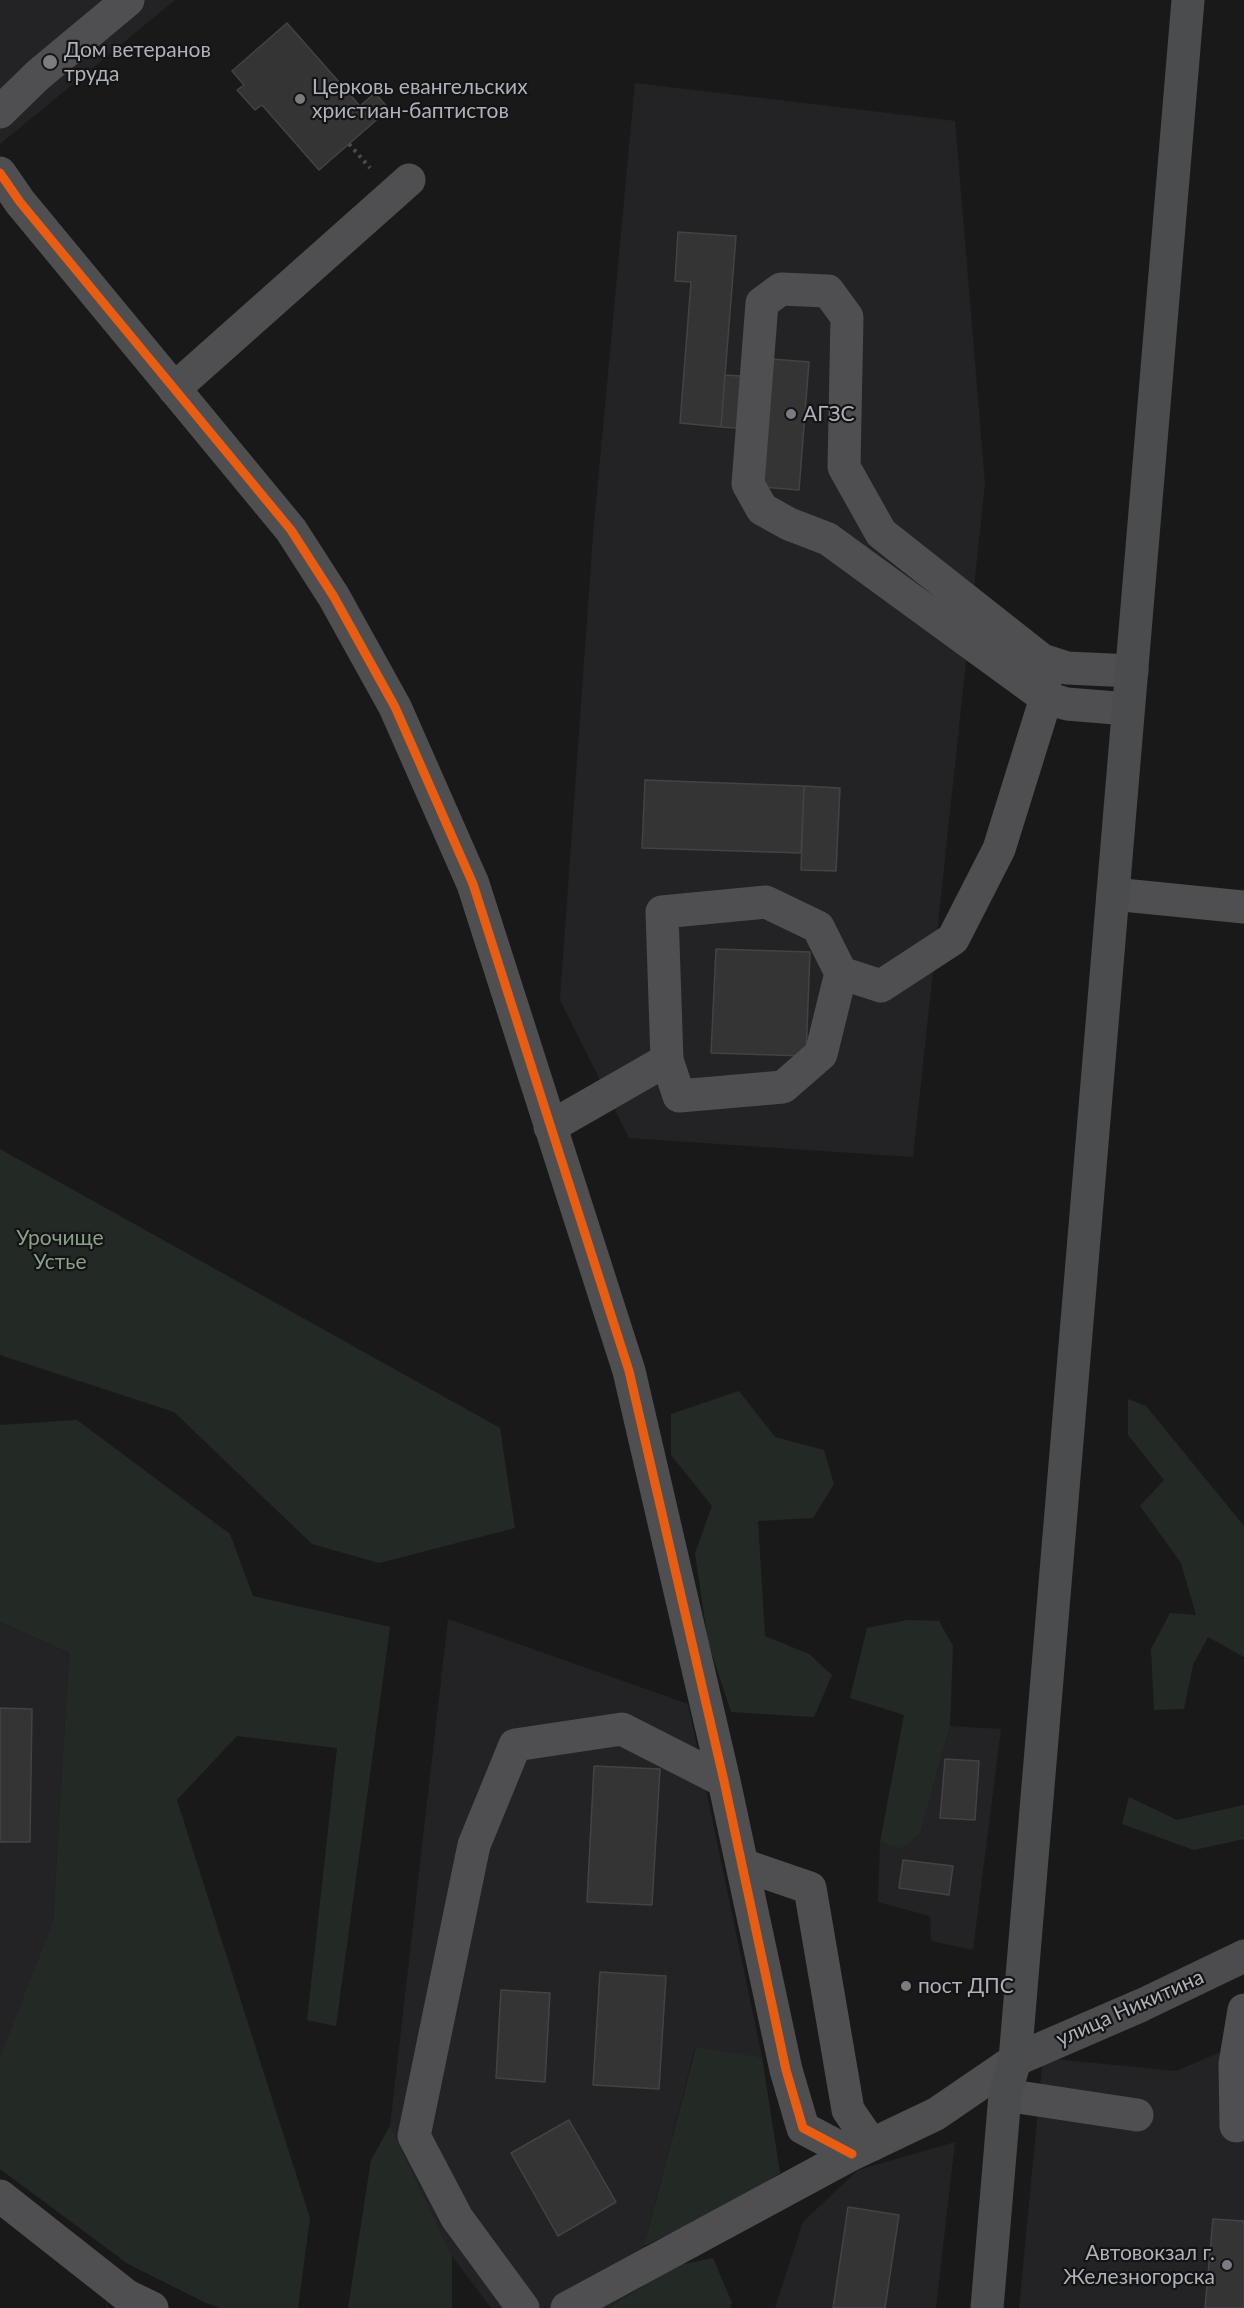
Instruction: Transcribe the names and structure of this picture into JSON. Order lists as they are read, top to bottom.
{
  "streets": {
    "main road": ["улица Никитина"]
  },
  "parks": ["Урочище Устье"],
  "places": [
    "Дом ветеранов труда",
    "Церковь евангельских христиан-баптистов",
    "АГЗС",
    "пост ДПС",
    "Автовокзал г. Железногорска"
  ]
}
